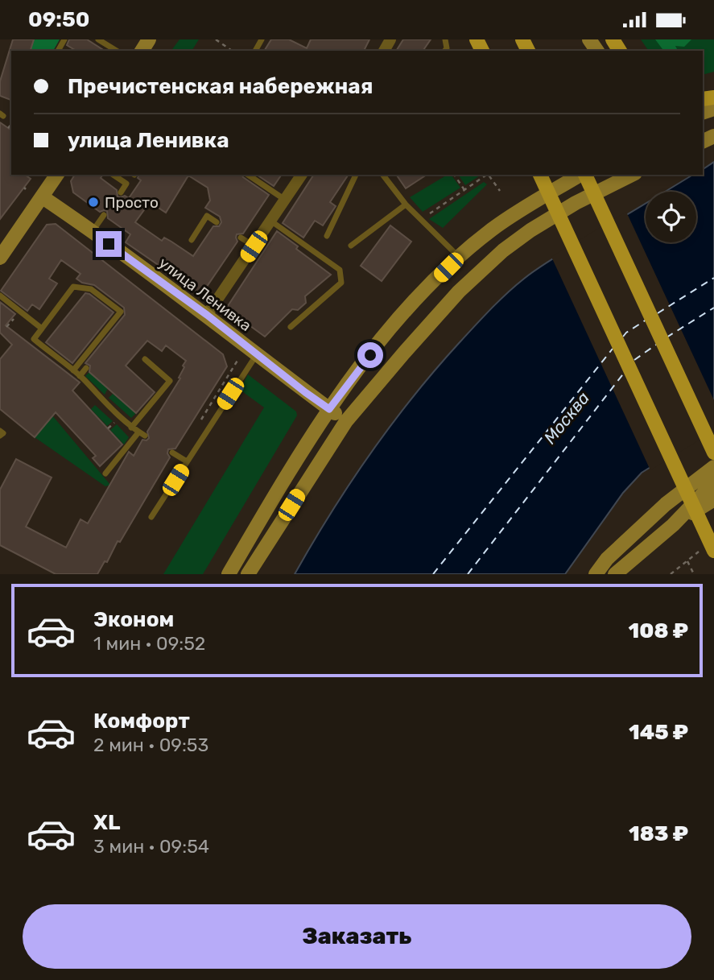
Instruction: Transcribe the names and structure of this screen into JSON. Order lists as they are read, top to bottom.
{
  "streets": {
    "main road": ["улица Ленивка"]
  },
  "water": ["Москва"],
  "places": ["Просто"],
  "page": {
    "status": "09:50",
    "banner": ["Пречистенская набережная", "улица Ленивка"],
    "list": [
      {
        "name": "Эконом",
        "note": "1 мин · 09:52",
        "value": "108 ₽"
      },
      {
        "name": "Комфорт",
        "note": "2 мин · 09:53",
        "value": "145 ₽"
      },
      {
        "name": "XL",
        "note": "3 мин · 09:54",
        "value": "183 ₽"
      }
    ],
    "buttons": "Заказать"
  }
}
